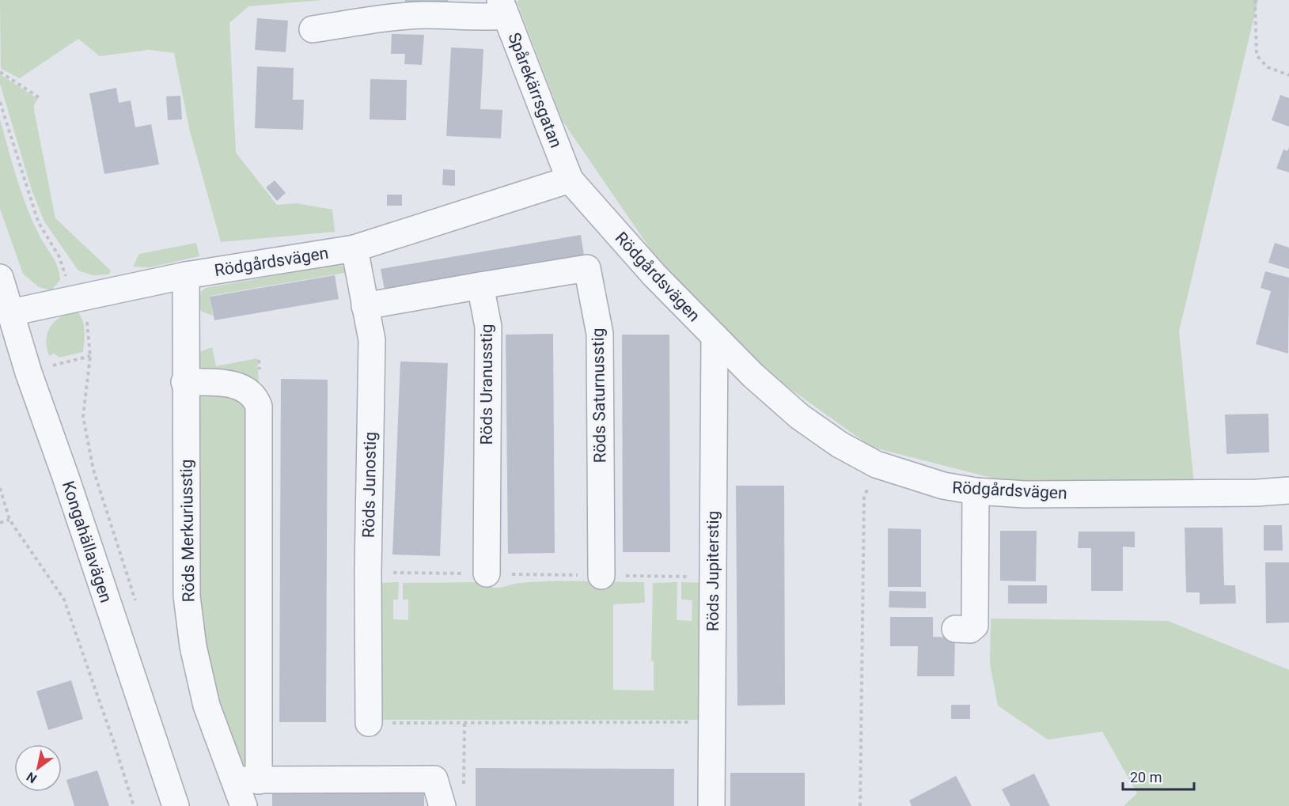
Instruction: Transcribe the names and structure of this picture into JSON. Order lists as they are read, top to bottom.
{
  "streets": {
    "street": [
      "Spårekärrsgatan",
      "Rödgårdsvägen",
      "Röds Uranusstig",
      "Röds Saturnusstig",
      "Röds Junostig",
      "Röds Merkuriusstig",
      "Kongahällavägen",
      "Röds Jupiterstig"
    ]
  },
  "crossings": [
    ["Spårekärrsgatan", "Rödgårdsvägen"],
    ["Rödgårdsvägen", "Röds Junostig"],
    ["Rödgårdsvägen", "Röds Merkuriusstig"],
    ["Rödgårdsvägen", "Kongahällavägen"],
    ["Rödgårdsvägen", "Röds Jupiterstig"],
    ["Röds Uranusstig", "Röds Saturnusstig"]
  ],
  "scale_bar": "20 m",
  "north": "bottom left"
}
